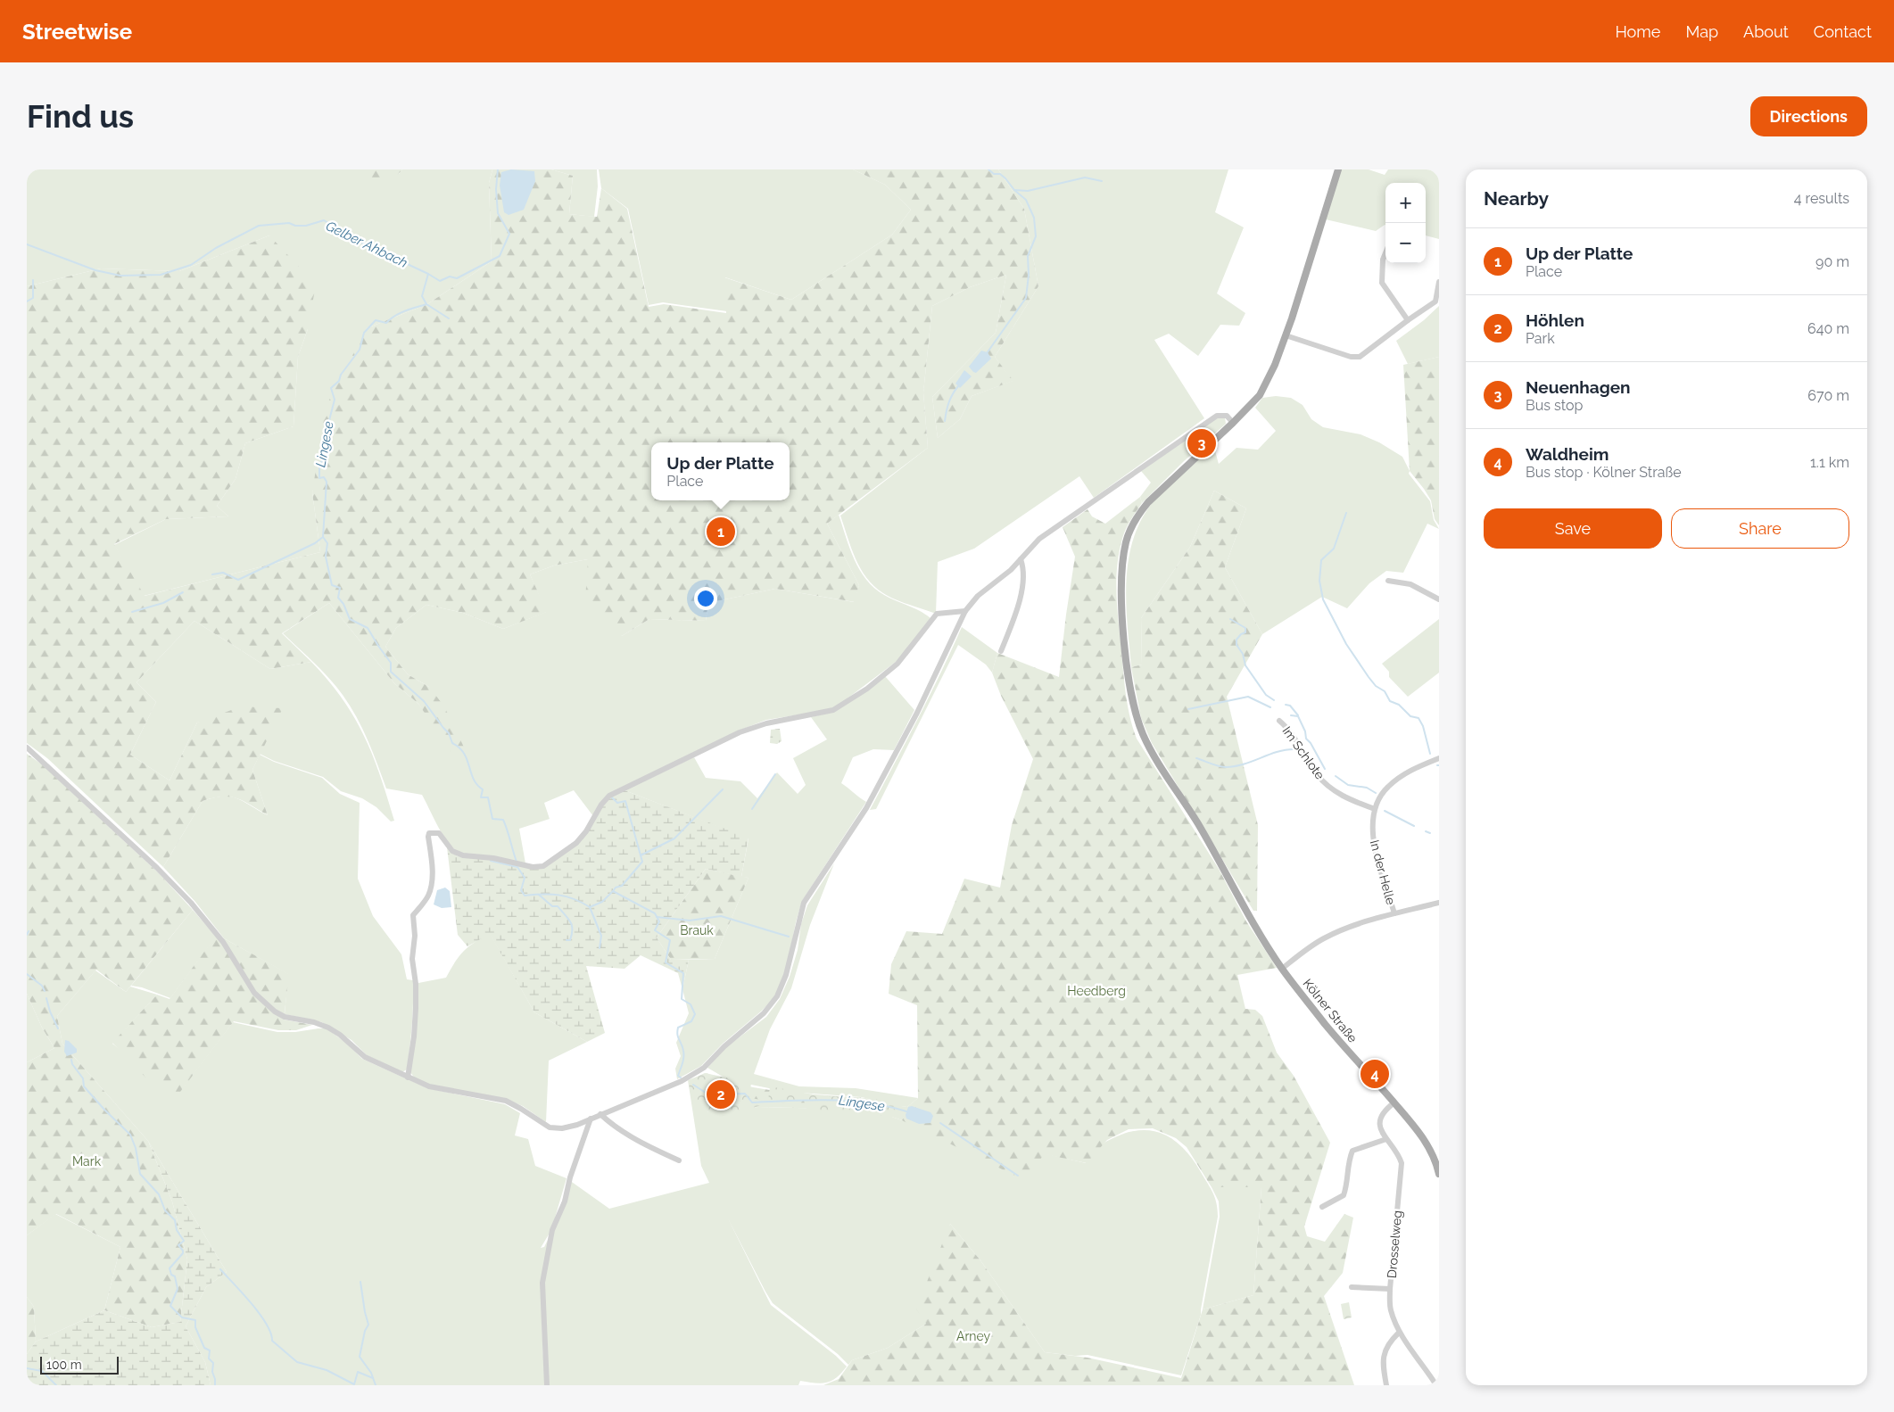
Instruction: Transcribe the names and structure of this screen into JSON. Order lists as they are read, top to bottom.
{
  "streets": {
    "main road": ["Kölner Straße"],
    "street": ["Im Schlote", "In der Helle", "Drosselweg"]
  },
  "crossings": [
    ["Im Schlote", "In der Helle"],
    ["Kölner Straße", "Drosselweg"]
  ],
  "water": ["Gelber Ahbach", "Lingese"],
  "parks": [
    "Brauk",
    "Heedberg",
    "Mark",
    "Arney"
  ],
  "scale_bar": "100 m",
  "page": {
    "header": "Streetwise",
    "nav": [
      "Home",
      "Map",
      "About",
      "Contact"
    ],
    "buttons": [
      "Directions",
      ["Save", "Share"]
    ],
    "title": "Find us",
    "heading": ["Nearby", "4 results"],
    "map_buttons": ["+", "−"],
    "list": [
      {
        "mark": "1",
        "name": "Up der Platte",
        "note": "Place",
        "value": "90 m"
      },
      {
        "mark": "2",
        "name": "Höhlen",
        "note": "Park",
        "value": "640 m"
      },
      {
        "mark": "3",
        "name": "Neuenhagen",
        "note": "Bus stop",
        "value": "670 m"
      },
      {
        "mark": "4",
        "name": "Waldheim",
        "note": "Bus stop · Kölner Straße",
        "value": "1.1 km"
      }
    ],
    "pins": [
      "3",
      "1",
      "4",
      "2"
    ],
    "popup": ["Up der Platte", "Place"],
    "scale": "100 m"
  }
}
